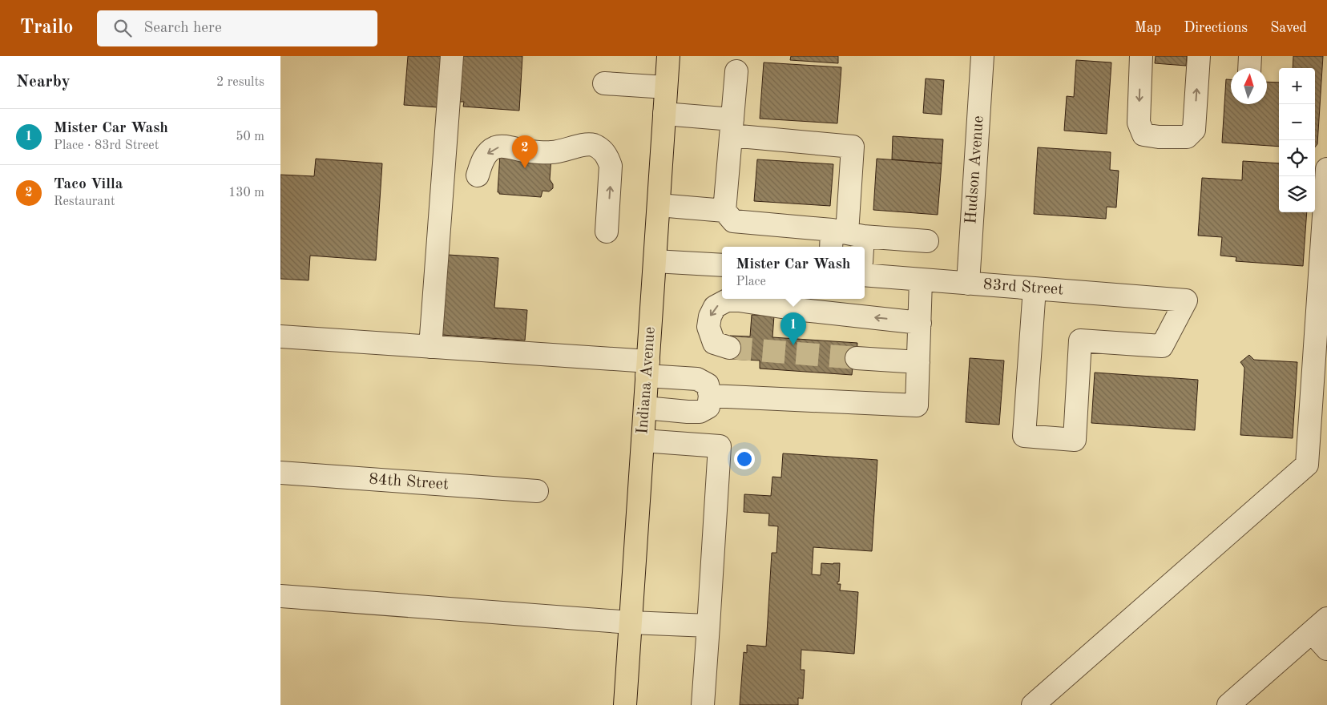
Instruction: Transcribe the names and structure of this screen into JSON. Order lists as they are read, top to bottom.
{
  "streets": {
    "main road": ["Indiana Avenue"],
    "street": ["Hudson Avenue", "83rd Street", "84th Street"]
  },
  "crossings": [
    ["Hudson Avenue", "83rd Street"]
  ],
  "north": "top",
  "page": {
    "header": "Trailo",
    "search": "Search here",
    "nav": ["Map", "Directions", "Saved"],
    "heading": ["Nearby", "2 results"],
    "map_buttons": ["+", "−"],
    "list": [
      {
        "mark": "1",
        "name": "Mister Car Wash",
        "note": "Place · 83rd Street",
        "value": "50 m"
      },
      {
        "mark": "2",
        "name": "Taco Villa",
        "note": "Restaurant",
        "value": "130 m"
      }
    ],
    "pins": ["2", "1"],
    "popup": ["Mister Car Wash", "Place"]
  }
}
